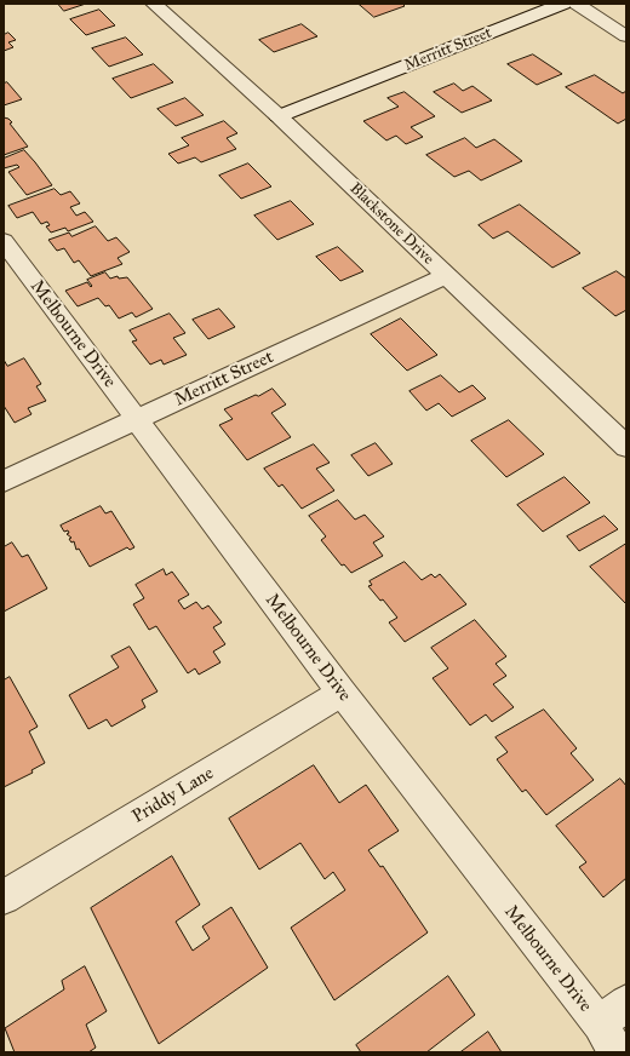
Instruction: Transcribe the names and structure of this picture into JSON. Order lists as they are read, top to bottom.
{
  "streets": {
    "street": [
      "Merritt Street",
      "Blackstone Drive",
      "Melbourne Drive",
      "Priddy Lane"
    ]
  },
  "crossings": [
    ["Merritt Street", "Blackstone Drive"],
    ["Merritt Street", "Melbourne Drive"],
    ["Melbourne Drive", "Priddy Lane"]
  ]
}
